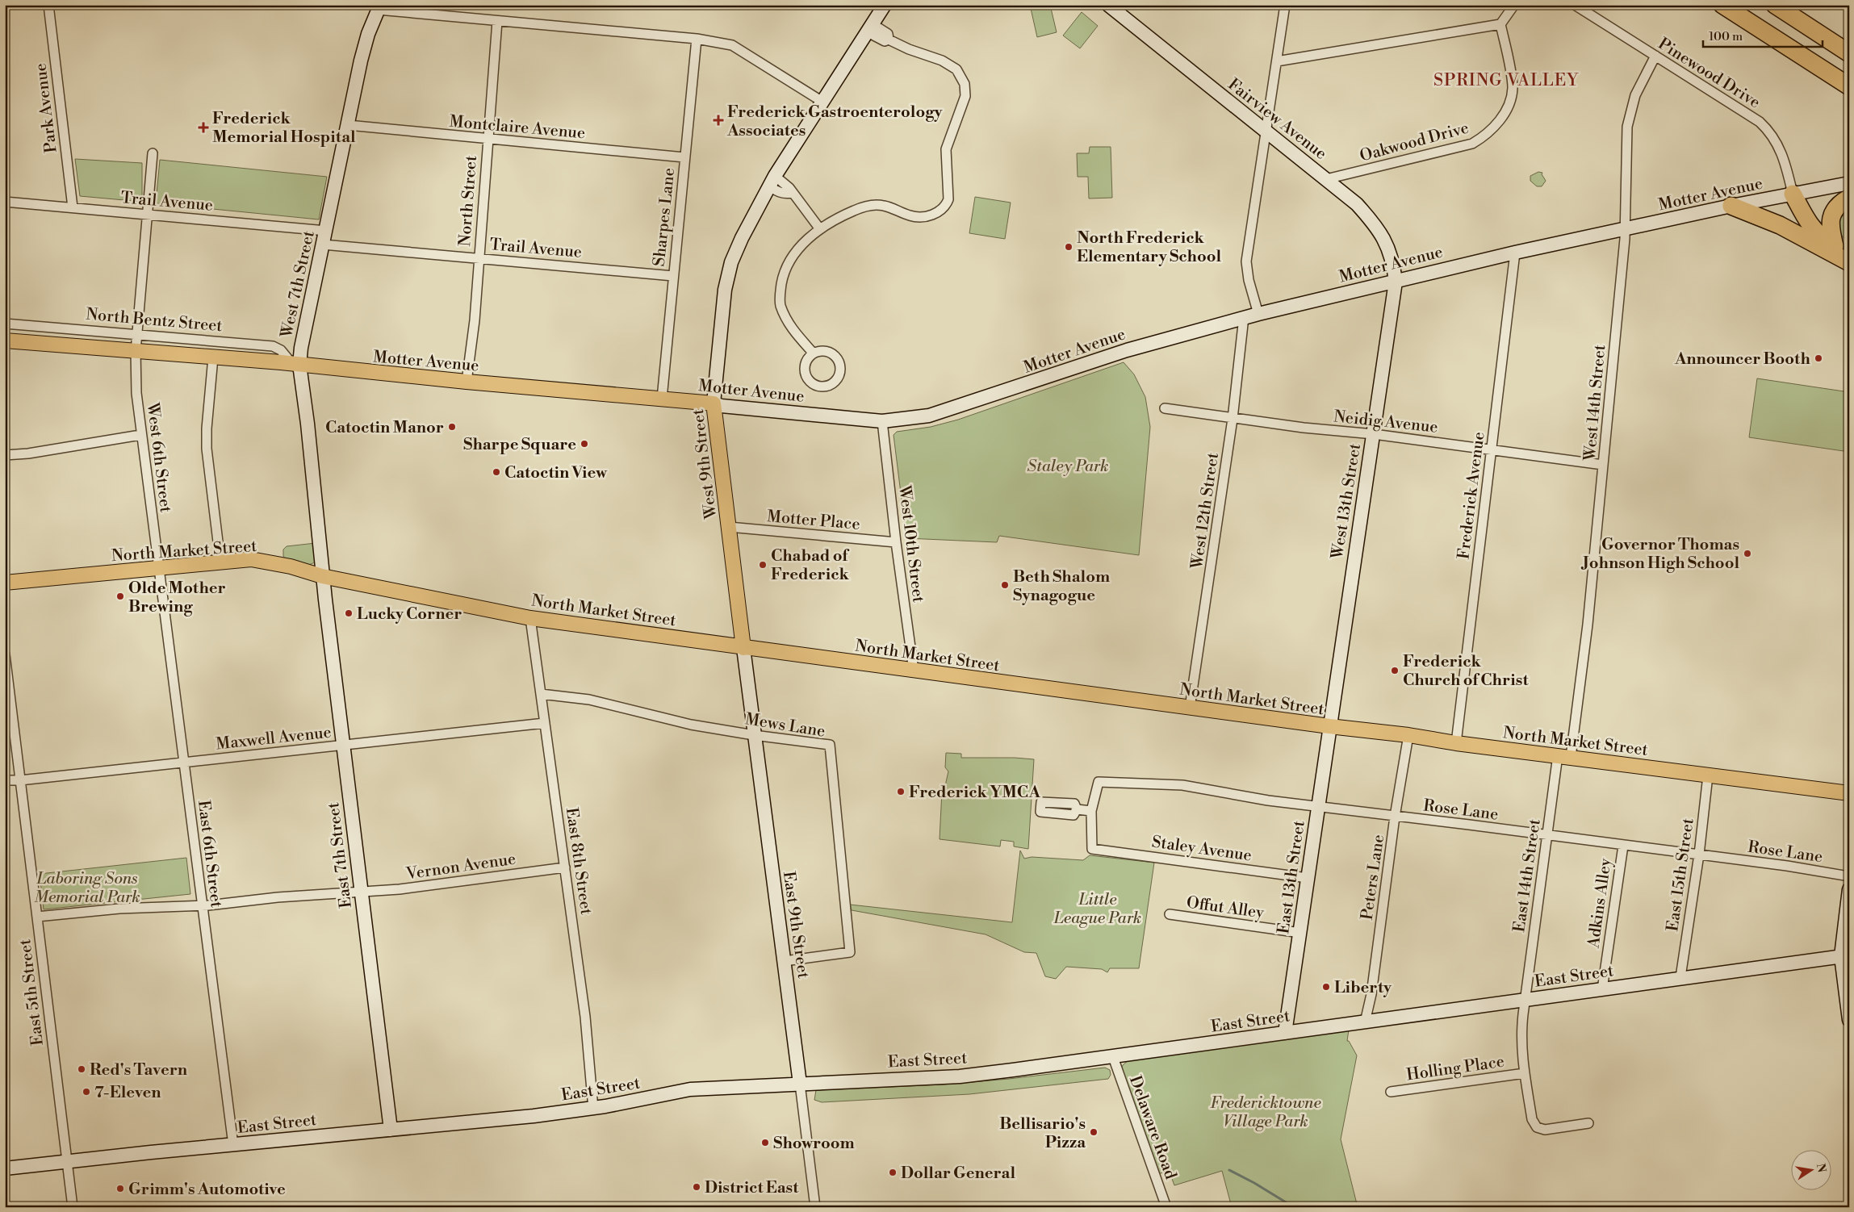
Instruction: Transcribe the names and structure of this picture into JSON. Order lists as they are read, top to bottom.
{
  "streets": {
    "main road": [
      "Fairview Avenue",
      "Motter Avenue",
      "West 7th Street",
      "North Bentz Street",
      "West 9th Street",
      "West 13th Street",
      "North Market Street",
      "East 7th Street",
      "East 13th Street",
      "East 9th Street",
      "East Street"
    ],
    "street": [
      "Pinewood Drive",
      "Park Avenue",
      "Montclaire Avenue",
      "Oakwood Drive",
      "Trail Avenue",
      "North Street",
      "Sharpes Lane",
      "West 14th Street",
      "Neidig Avenue",
      "West 6th Street",
      "Frederick Avenue",
      "West 12th Street",
      "Motter Place",
      "West 10th Street",
      "Mews Lane",
      "Maxwell Avenue",
      "Rose Lane",
      "Staley Avenue",
      "East 6th Street",
      "East 8th Street",
      "Vernon Avenue",
      "East 15th Street",
      "East 14th Street",
      "Peters Lane",
      "Adkins Alley",
      "Offut Alley",
      "East 5th Street",
      "Holling Place",
      "Delaware Road"
    ]
  },
  "crossings": [
    ["Pinewood Drive", "Motter Avenue"],
    ["Pinewood Drive", "West 14th Street"],
    ["Park Avenue", "Trail Avenue"],
    ["Fairview Avenue", "Oakwood Drive"],
    ["Fairview Avenue", "Motter Avenue"],
    ["Fairview Avenue", "West 13th Street"],
    ["Montclaire Avenue", "North Street"],
    ["Montclaire Avenue", "Sharpes Lane"],
    ["Montclaire Avenue", "West 7th Street"],
    ["Motter Avenue", "North Street"],
    ["Motter Avenue", "Sharpes Lane"],
    ["Motter Avenue", "West 7th Street"],
    ["Motter Avenue", "North Bentz Street"],
    ["Motter Avenue", "West 14th Street"],
    ["Motter Avenue", "West 9th Street"],
    ["Motter Avenue", "Frederick Avenue"],
    ["Motter Avenue", "West 13th Street"],
    ["Motter Avenue", "West 12th Street"],
    ["Motter Avenue", "West 10th Street"],
    ["Trail Avenue", "North Street"],
    ["Trail Avenue", "Sharpes Lane"],
    ["Trail Avenue", "West 7th Street"],
    ["Trail Avenue", "West 6th Street"],
    ["West 7th Street", "North Bentz Street"],
    ["West 7th Street", "North Market Street"],
    ["West 7th Street", "East 7th Street"],
    ["North Bentz Street", "West 6th Street"],
    ["West 14th Street", "Neidig Avenue"],
    ["West 14th Street", "North Market Street"],
    ["West 14th Street", "East 14th Street"],
    ["Neidig Avenue", "Frederick Avenue"],
    ["Neidig Avenue", "West 13th Street"],
    ["Neidig Avenue", "West 12th Street"],
    ["West 6th Street", "North Market Street"],
    ["West 6th Street", "East 6th Street"],
    ["West 9th Street", "Motter Place"],
    ["West 9th Street", "North Market Street"],
    ["West 9th Street", "East 9th Street"],
    ["Frederick Avenue", "North Market Street"],
    ["West 13th Street", "North Market Street"],
    ["West 13th Street", "East 13th Street"],
    ["West 12th Street", "North Market Street"],
    ["Motter Place", "West 10th Street"],
    ["West 10th Street", "North Market Street"],
    ["North Market Street", "East 6th Street"],
    ["North Market Street", "East 7th Street"],
    ["North Market Street", "East 8th Street"],
    ["North Market Street", "East 15th Street"],
    ["North Market Street", "East 14th Street"],
    ["North Market Street", "East 13th Street"],
    ["North Market Street", "Peters Lane"],
    ["North Market Street", "East 9th Street"],
    ["Mews Lane", "East 8th Street"],
    ["Mews Lane", "East 9th Street"],
    ["Maxwell Avenue", "East 6th Street"],
    ["Maxwell Avenue", "East 7th Street"],
    ["Maxwell Avenue", "East 8th Street"],
    ["Maxwell Avenue", "East 5th Street"],
    ["Rose Lane", "Staley Avenue"],
    ["Rose Lane", "East 15th Street"],
    ["Rose Lane", "East 14th Street"],
    ["Rose Lane", "East 13th Street"],
    ["Rose Lane", "Peters Lane"],
    ["Rose Lane", "Adkins Alley"],
    ["Staley Avenue", "East 13th Street"],
    ["East 6th Street", "Vernon Avenue"],
    ["East 6th Street", "East Street"],
    ["East 7th Street", "Vernon Avenue"],
    ["East 7th Street", "East Street"],
    ["East 8th Street", "Vernon Avenue"],
    ["East 8th Street", "East Street"],
    ["Vernon Avenue", "East 5th Street"],
    ["East 15th Street", "East Street"],
    ["East 14th Street", "East Street"],
    ["East 14th Street", "Holling Place"],
    ["East 13th Street", "Offut Alley"],
    ["East 13th Street", "East Street"],
    ["Peters Lane", "East Street"],
    ["Adkins Alley", "East Street"],
    ["East 9th Street", "East Street"],
    ["East Street", "East 5th Street"],
    ["East Street", "Delaware Road"]
  ],
  "districts": ["SPRING VALLEY"],
  "parks": [
    "Staley Park",
    "Laboring Sons Memorial Park",
    "Little League Park",
    "Fredericktowne Village Park"
  ],
  "places": {
    "health": ["Frederick Gastroenterology Associates", "Frederick Memorial Hospital"],
    "other": [
      "North Frederick Elementary School",
      "Announcer Booth",
      "Catoctin Manor",
      "Sharpe Square",
      "Catoctin View",
      "Governor Thomas Johnson High School",
      "Chabad of Frederick",
      "Beth Shalom Synagogue",
      "Olde Mother Brewing",
      "Lucky Corner",
      "Frederick Church of Christ",
      "Frederick YMCA",
      "Liberty",
      "Red's Tavern",
      "7-Eleven",
      "Bellisario's Pizza",
      "Showroom",
      "Dollar General",
      "District East",
      "Grimm's Automotive"
    ]
  },
  "scale_bar": "100 m",
  "north": "right"
}
